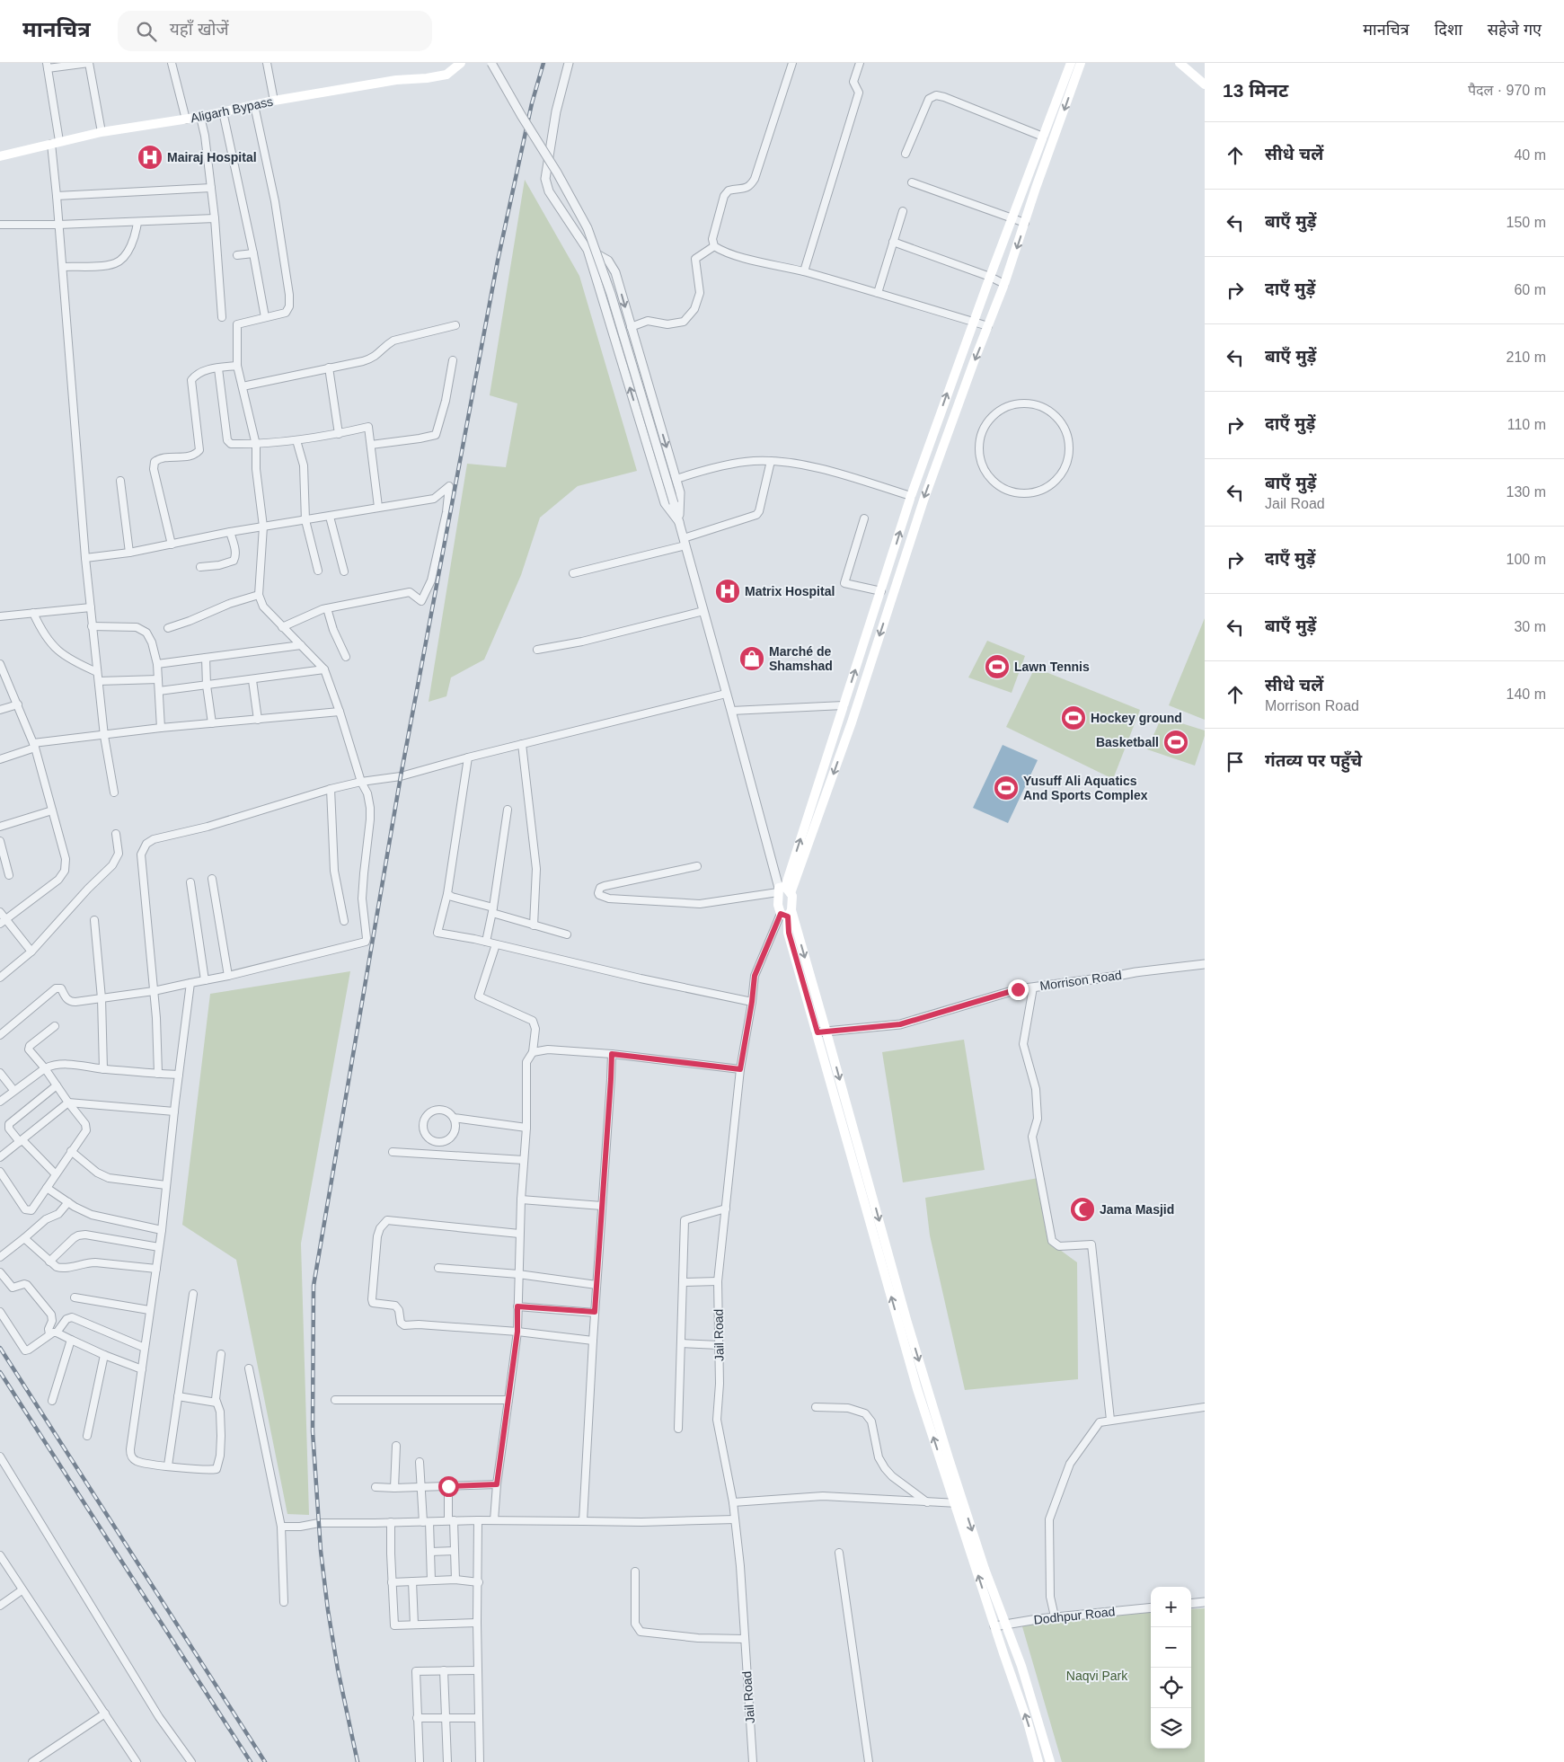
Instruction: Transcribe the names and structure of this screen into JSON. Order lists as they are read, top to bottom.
{
  "streets": {
    "main road": ["Aligarh Bypass"],
    "street": ["Morrison Road", "Jail Road", "Dodhpur Road"]
  },
  "parks": ["Naqvi Park"],
  "places": {
    "hospital": ["Mairaj Hospital", "Matrix Hospital"],
    "shop": ["Marché de Shamshad"],
    "sports": [
      "Lawn Tennis",
      "Hockey ground",
      "Basketball",
      "Yusuff Ali Aquatics And Sports Complex"
    ],
    "mosque": ["Jama Masjid"]
  },
  "page": {
    "header": "मानचित्र",
    "search": "यहाँ खोजें",
    "nav": ["मानचित्र", "दिशा", "सहेजे गए"],
    "heading": ["13 मिनट", "पैदल · 970 m"],
    "list": [
      ["सीधे चलें", "40 m"],
      ["बाएँ मुड़ें", "150 m"],
      ["दाएँ मुड़ें", "60 m"],
      ["बाएँ मुड़ें", "210 m"],
      ["दाएँ मुड़ें", "110 m"],
      ["बाएँ मुड़ें", "Jail Road", "130 m"],
      ["दाएँ मुड़ें", "100 m"],
      ["बाएँ मुड़ें", "30 m"],
      ["सीधे चलें", "Morrison Road", "140 m"],
      "गंतव्य पर पहुँचे"
    ],
    "map_buttons": ["+", "−"]
  }
}
